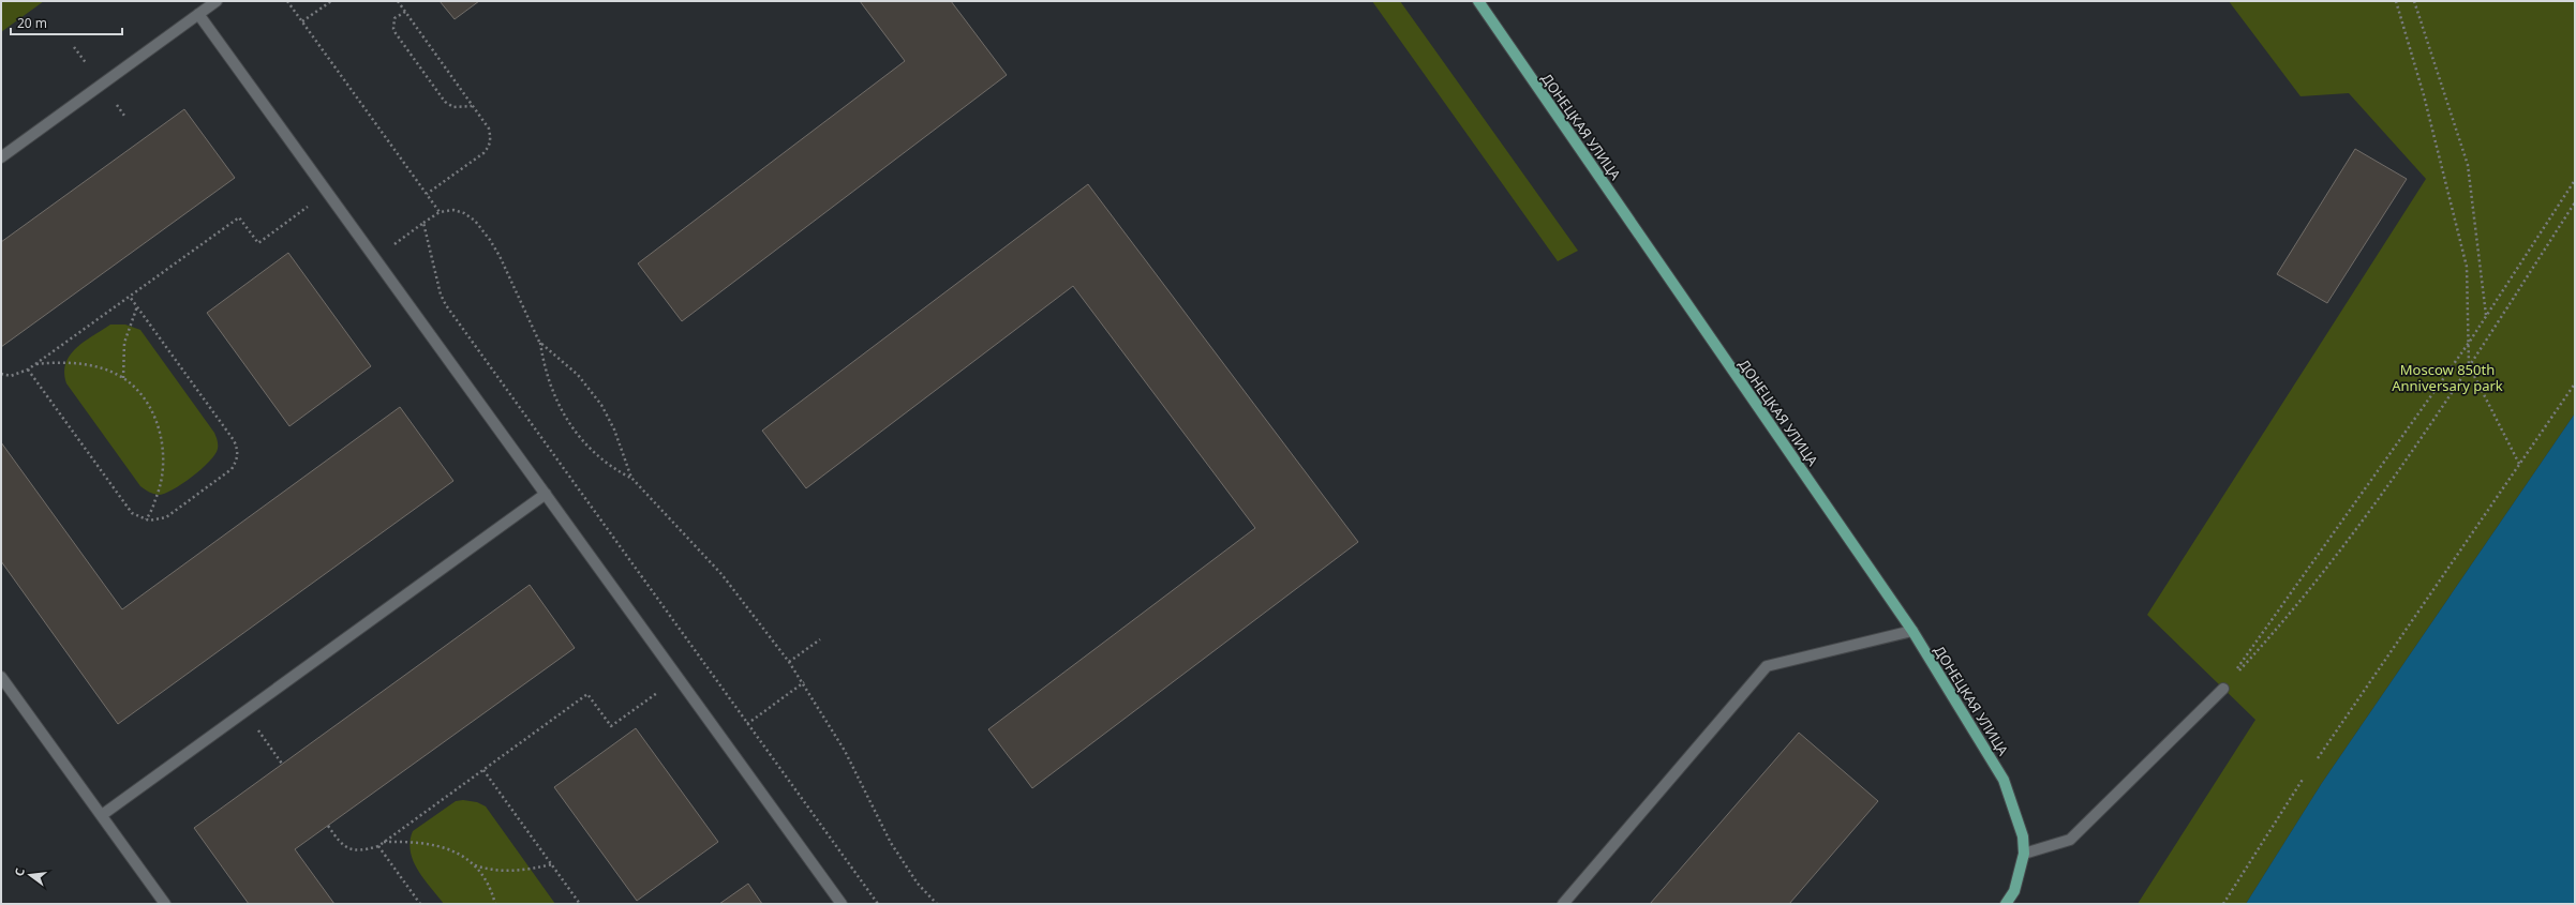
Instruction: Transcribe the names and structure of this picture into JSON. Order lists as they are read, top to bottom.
{
  "streets": {
    "main road": ["ДОНЕЦКАЯ УЛИЦА"]
  },
  "parks": ["Moscow 850th Anniversary park"],
  "scale_bar": "20 m",
  "north": "left"
}
